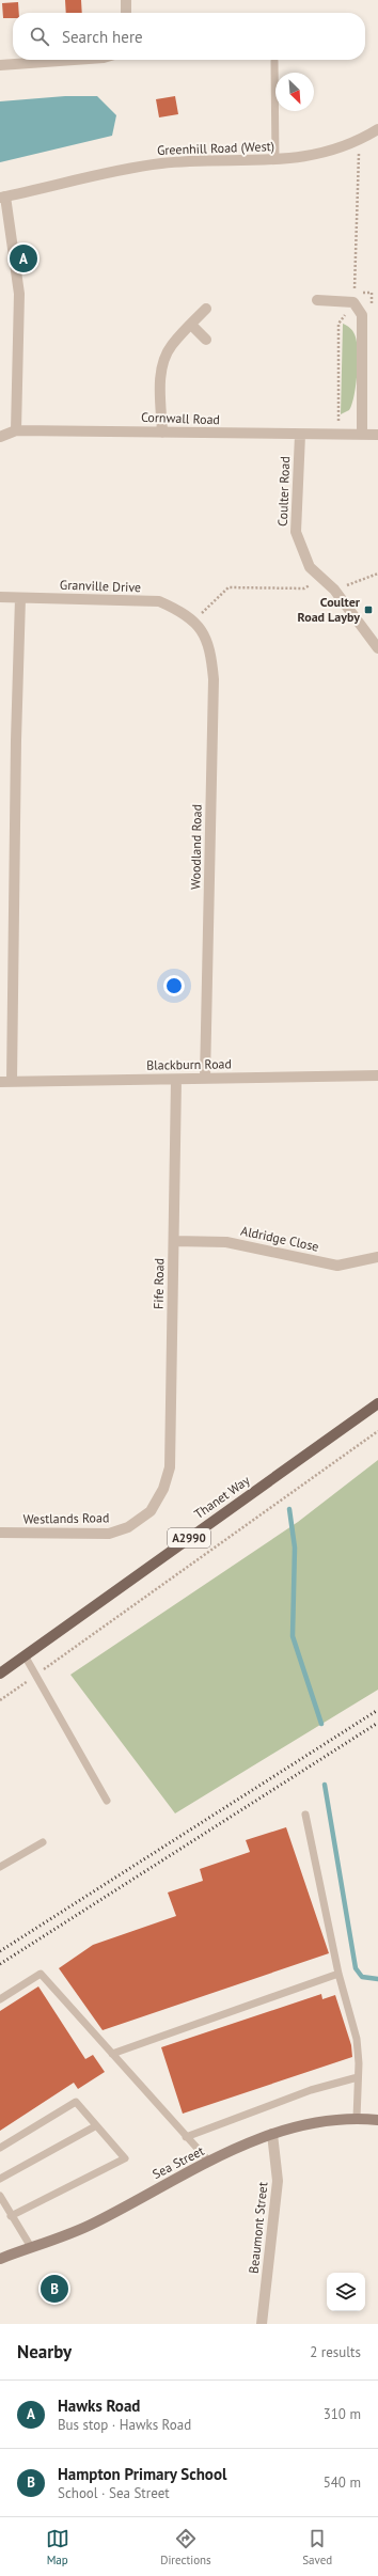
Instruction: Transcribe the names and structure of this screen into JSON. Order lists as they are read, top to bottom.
{
  "streets": {
    "main road": ["Thanet Way", "A2990", "Sea Street"],
    "street": [
      "Greenhill Road (West)",
      "Cornwall Road",
      "Coulter Road",
      "Granville Drive",
      "Woodland Road",
      "Blackburn Road",
      "Aldridge Close",
      "Fife Road",
      "Westlands Road",
      "Beaumont Street"
    ]
  },
  "crossings": [
    ["Cornwall Road", "Coulter Road"],
    ["Granville Drive", "Woodland Road"],
    ["Woodland Road", "Blackburn Road"],
    ["Blackburn Road", "Fife Road"],
    ["Aldridge Close", "Fife Road"],
    ["Fife Road", "Westlands Road"],
    ["Sea Street", "Beaumont Street"]
  ],
  "places": {
    "transit": ["Coulter Road Layby"]
  },
  "north": "bottom right",
  "page": {
    "search": "Search here",
    "pins": ["A", "B"],
    "heading": ["Nearby", "2 results"],
    "list": [
      {
        "mark": "A",
        "name": "Hawks Road",
        "note": "Bus stop · Hawks Road",
        "value": "310 m"
      },
      {
        "mark": "B",
        "name": "Hampton Primary School",
        "note": "School · Sea Street",
        "value": "540 m"
      }
    ],
    "nav": ["Map", "Directions", "Saved"]
  }
}
